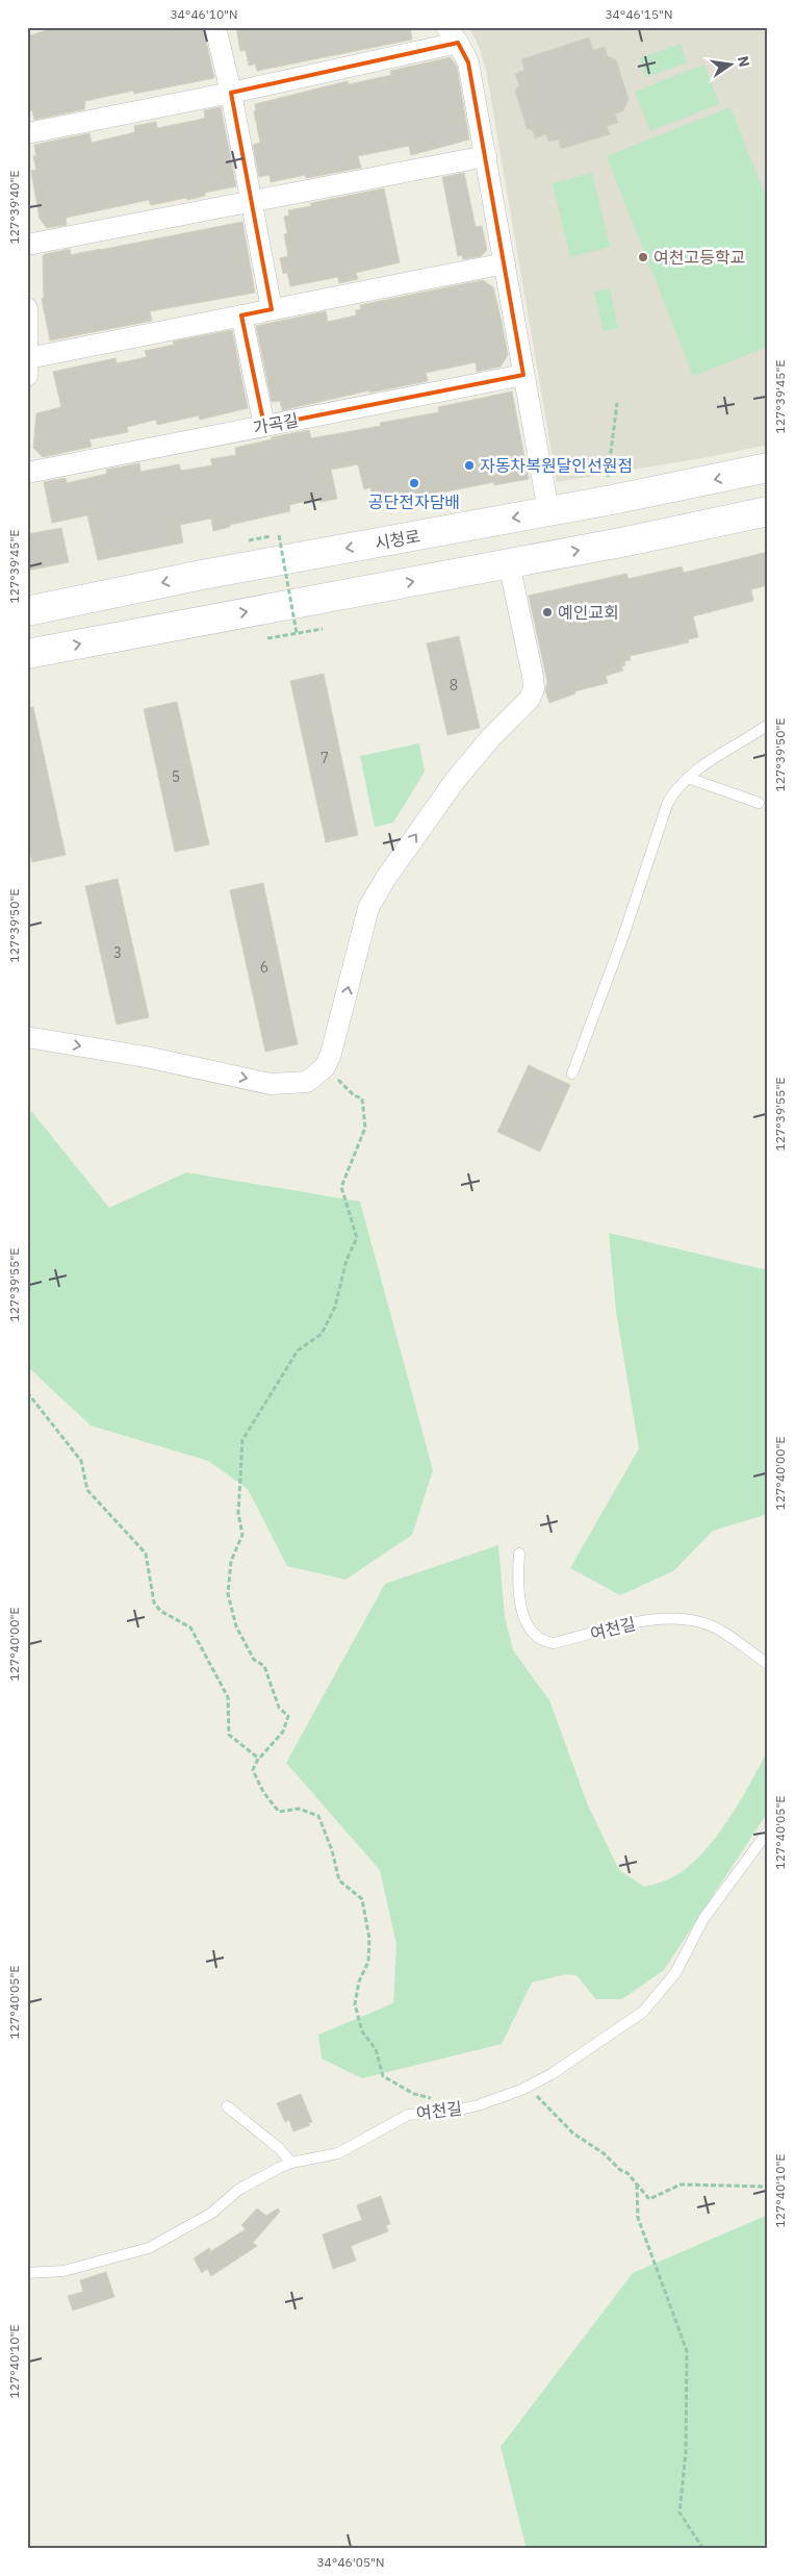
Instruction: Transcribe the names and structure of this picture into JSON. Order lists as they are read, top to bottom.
{
  "streets": {
    "street": ["가곡길", "시청로"],
    "lane": ["여천길"]
  },
  "places": [
    "여천고등학교",
    "자동차복원달인선원점",
    "공단전자담배",
    "예인교회"
  ],
  "house_numbers": [
    "8",
    "7",
    "5",
    "3",
    "6"
  ],
  "north": "right",
  "coordinates": [
    "34°46'10\"N",
    "34°46'15\"N",
    "127°39'40\"E",
    "127°39'45\"E",
    "127°39'50\"E",
    "127°39'55\"E",
    "127°40'00\"E",
    "127°40'05\"E",
    "127°40'10\"E",
    "34°46'05\"N"
  ]
}
